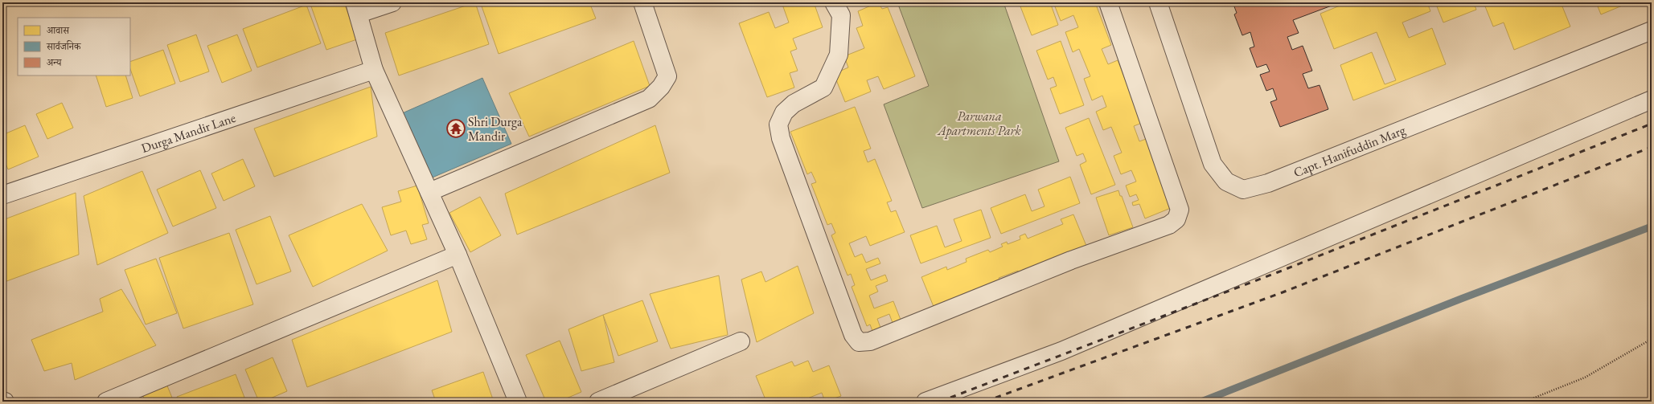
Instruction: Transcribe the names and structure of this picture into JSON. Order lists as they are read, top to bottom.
{
  "streets": {
    "street": ["Durga Mandir Lane", "Capt. Hanifuddin Marg"]
  },
  "parks": ["Parwana Apartments Park"],
  "places": {
    "temple": ["Shri Durga Mandir"]
  },
  "legend": ["आवास", "सार्वजनिक", "अन्य"]
}
